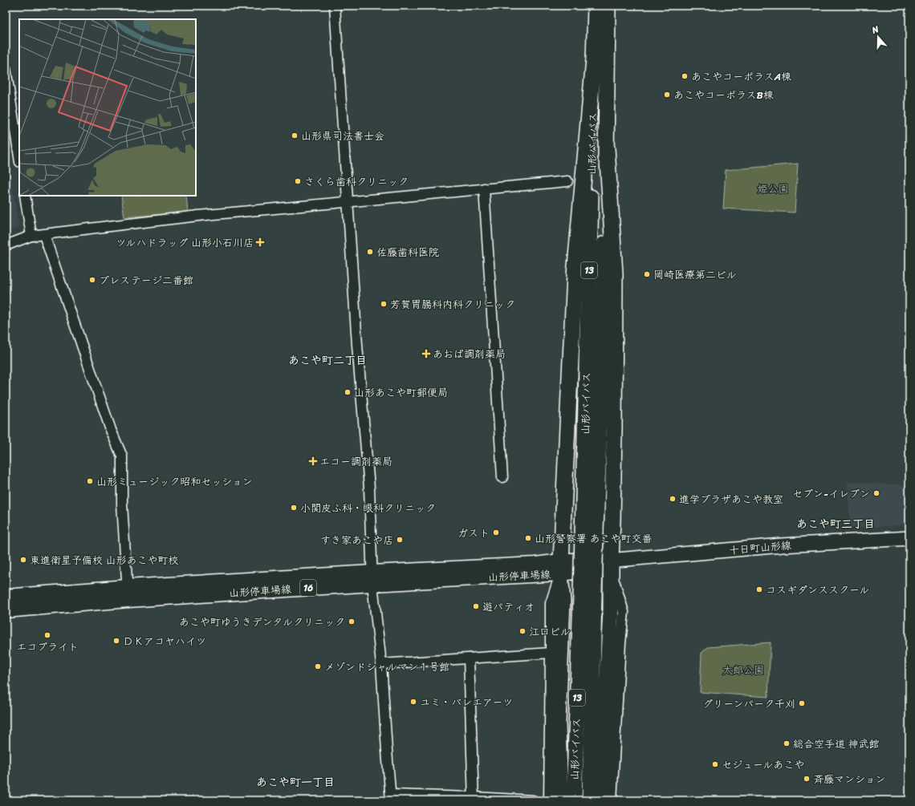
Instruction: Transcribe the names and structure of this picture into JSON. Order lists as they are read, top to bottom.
{
  "streets": {
    "highway": ["山形バイパス", "13"],
    "main road": ["十日町山形線", "山形停車場線", "16"]
  },
  "crossings": [
    ["十日町山形線", "山形停車場線"]
  ],
  "districts": ["あこや町二丁目", "あこや町三丁目", "あこや町一丁目"],
  "parks": ["姫公園", "太郎公園"],
  "places": {
    "other": [
      "あこやコーポラスA棟",
      "あこやコーポラスB棟",
      "山形県司法書士会",
      "さくら歯科クリニック",
      "佐藤歯科医院",
      "岡崎医療第二ビル",
      "プレステージ二番館",
      "芳賀胃腸科内科クリニック",
      "山形あこや町郵便局",
      "山形ミュージック昭和セッション",
      "セブン-イレブン",
      "進学プラザあこや教室",
      "小関皮ふ科・眼科クリニック",
      "ガスト",
      "山形警察署 あこや町交番",
      "すき家あこや店",
      "東進衛星予備校 山形あこや町校",
      "コスギダンススクール",
      "遊パティオ",
      "あこや町ゆうきデンタルクリニック",
      "江口ビル",
      "エコブライト",
      "ＤＫアコヤハイツ",
      "メゾンドシャルマン１号館",
      "ユミ・バレエアーツ",
      "グリーンパーク千刈",
      "総合空手道 神武館",
      "セジュールあこや",
      "斉藤マンション"
    ],
    "health": ["ツルハドラッグ 山形小石川店", "あおば調剤薬局", "エコー調剤薬局"]
  },
  "north": "top"
}
